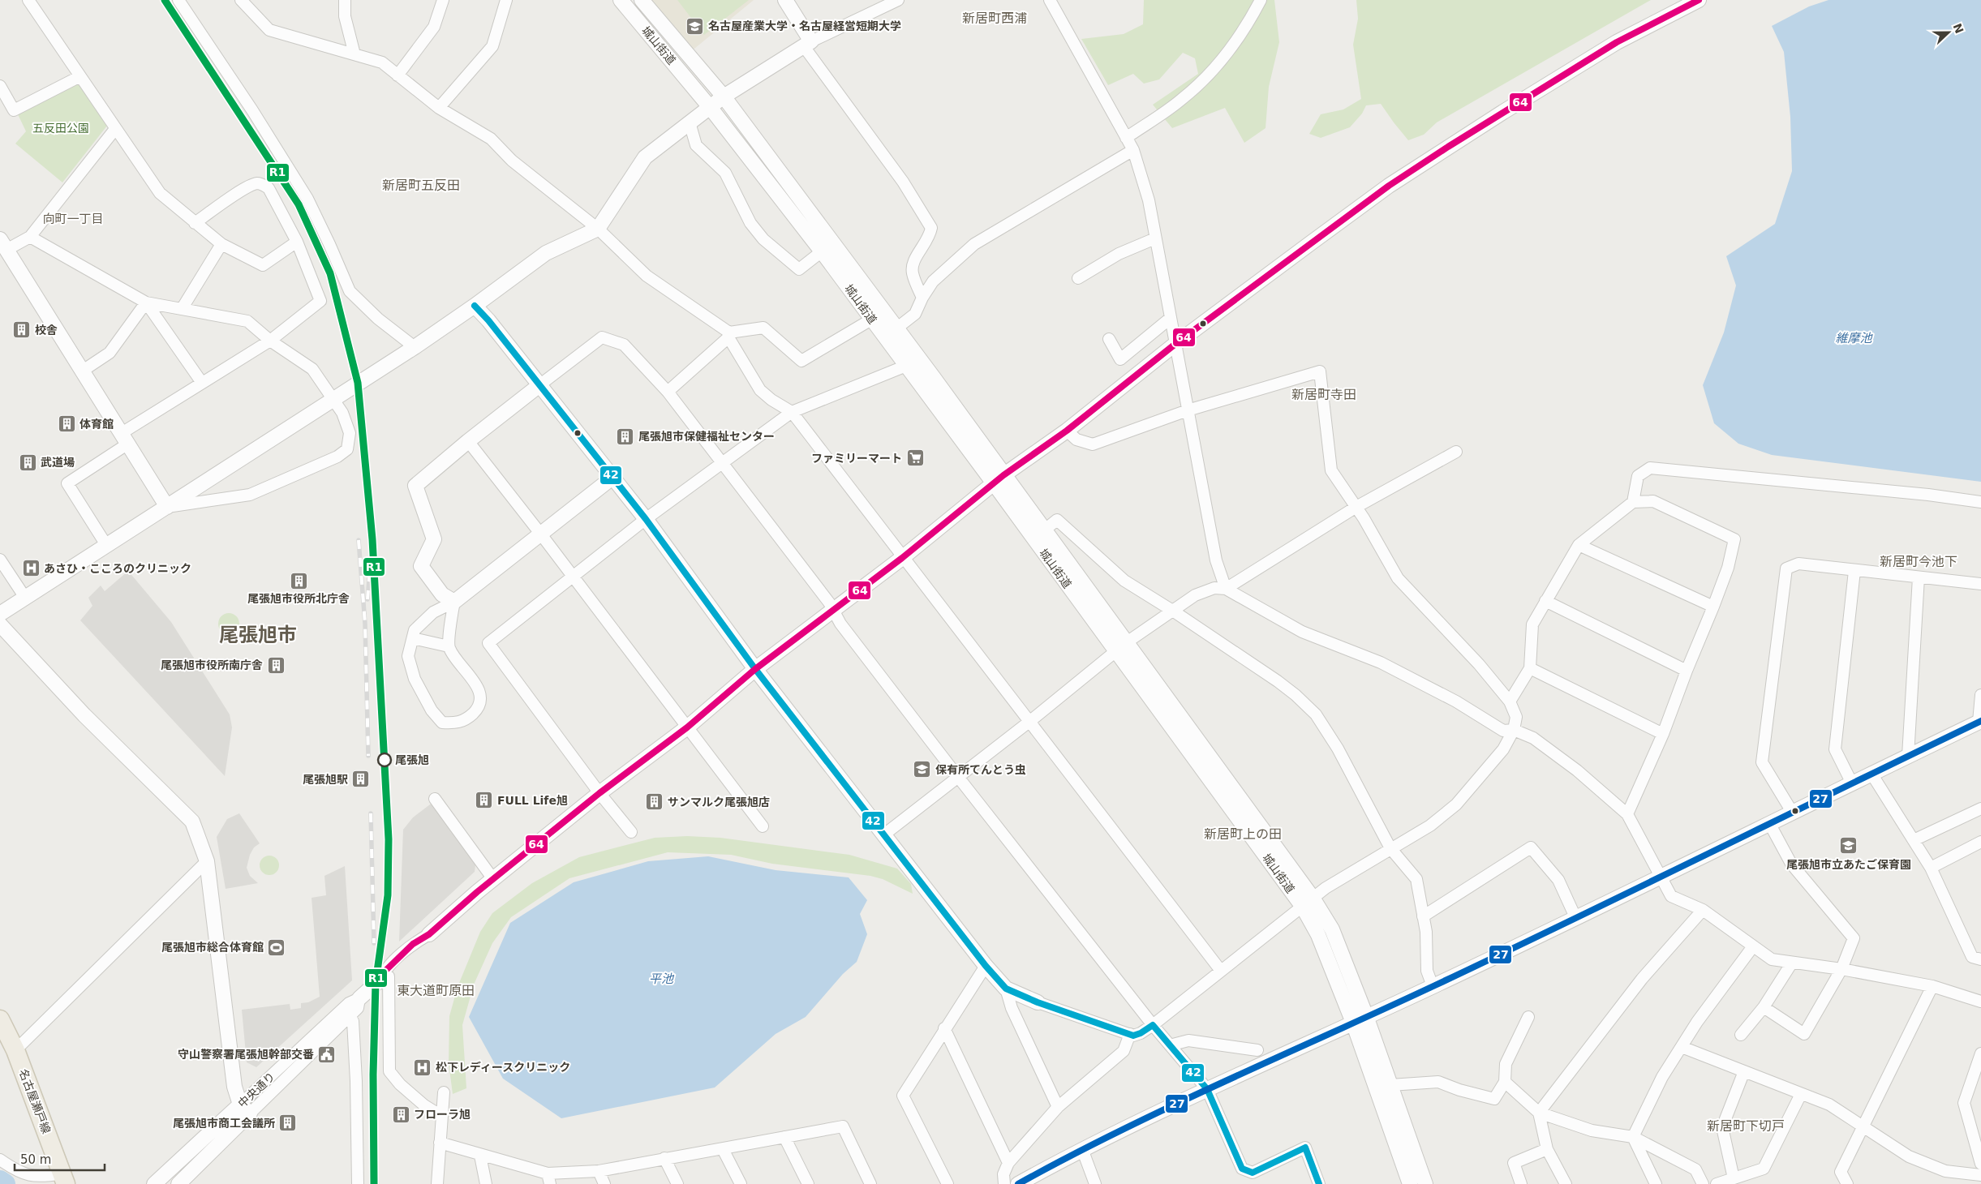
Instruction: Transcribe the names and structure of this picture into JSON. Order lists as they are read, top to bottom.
{
  "streets": {
    "main road": ["名古屋瀬戸線"],
    "street": ["城山街道", "中央通り"]
  },
  "crossings": [
    ["城山街道", "中央通り"]
  ],
  "districts": [
    "新居町西浦",
    "新居町五反田",
    "向町一丁目",
    "新居町寺田",
    "新居町今池下",
    "尾張旭市",
    "新居町上の田",
    "東大道町原田",
    "新居町下切戸"
  ],
  "water": ["維摩池", "平池"],
  "parks": ["五反田公園"],
  "places": {
    "school or university": ["名古屋産業大学・名古屋経営短期大学", "保有所てんとう虫", "尾張旭市立あたご保育園"],
    "building": [
      "校舎",
      "体育館",
      "尾張旭市保健福祉センター",
      "武道場",
      "尾張旭市役所北庁舎",
      "尾張旭市役所南庁舎",
      "尾張旭駅",
      "FULL Life旭",
      "サンマルク尾張旭店",
      "フローラ旭",
      "尾張旭市商工会議所"
    ],
    "supermarket": ["ファミリーマート"],
    "hospital": ["あさひ・こころのクリニック", "松下レディースクリニック"],
    "other": ["尾張旭"],
    "sports": ["尾張旭市総合体育館"],
    "public building": ["守山警察署尾張旭幹部交番"]
  },
  "lines": [
    "transit line R1",
    "transit line 64",
    "transit line 42",
    "transit line 27"
  ],
  "scale_bar": "50 m",
  "north": "right"
}
